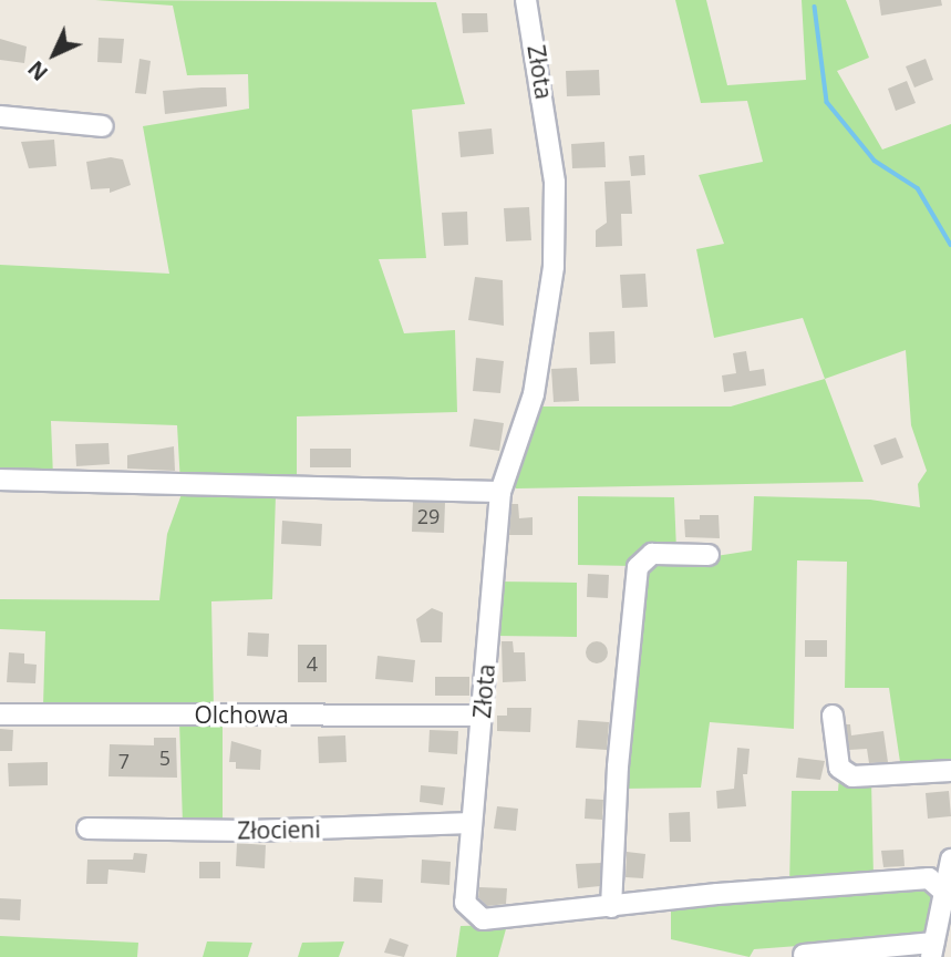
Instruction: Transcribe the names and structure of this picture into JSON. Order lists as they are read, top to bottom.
{
  "streets": {
    "street": ["Złota", "Olchowa", "Złocieni"]
  },
  "crossings": [
    ["Złota", "Olchowa"],
    ["Złota", "Złocieni"]
  ],
  "house_numbers": [
    "29",
    "4",
    "5",
    "7"
  ],
  "north": "bottom left"
}
